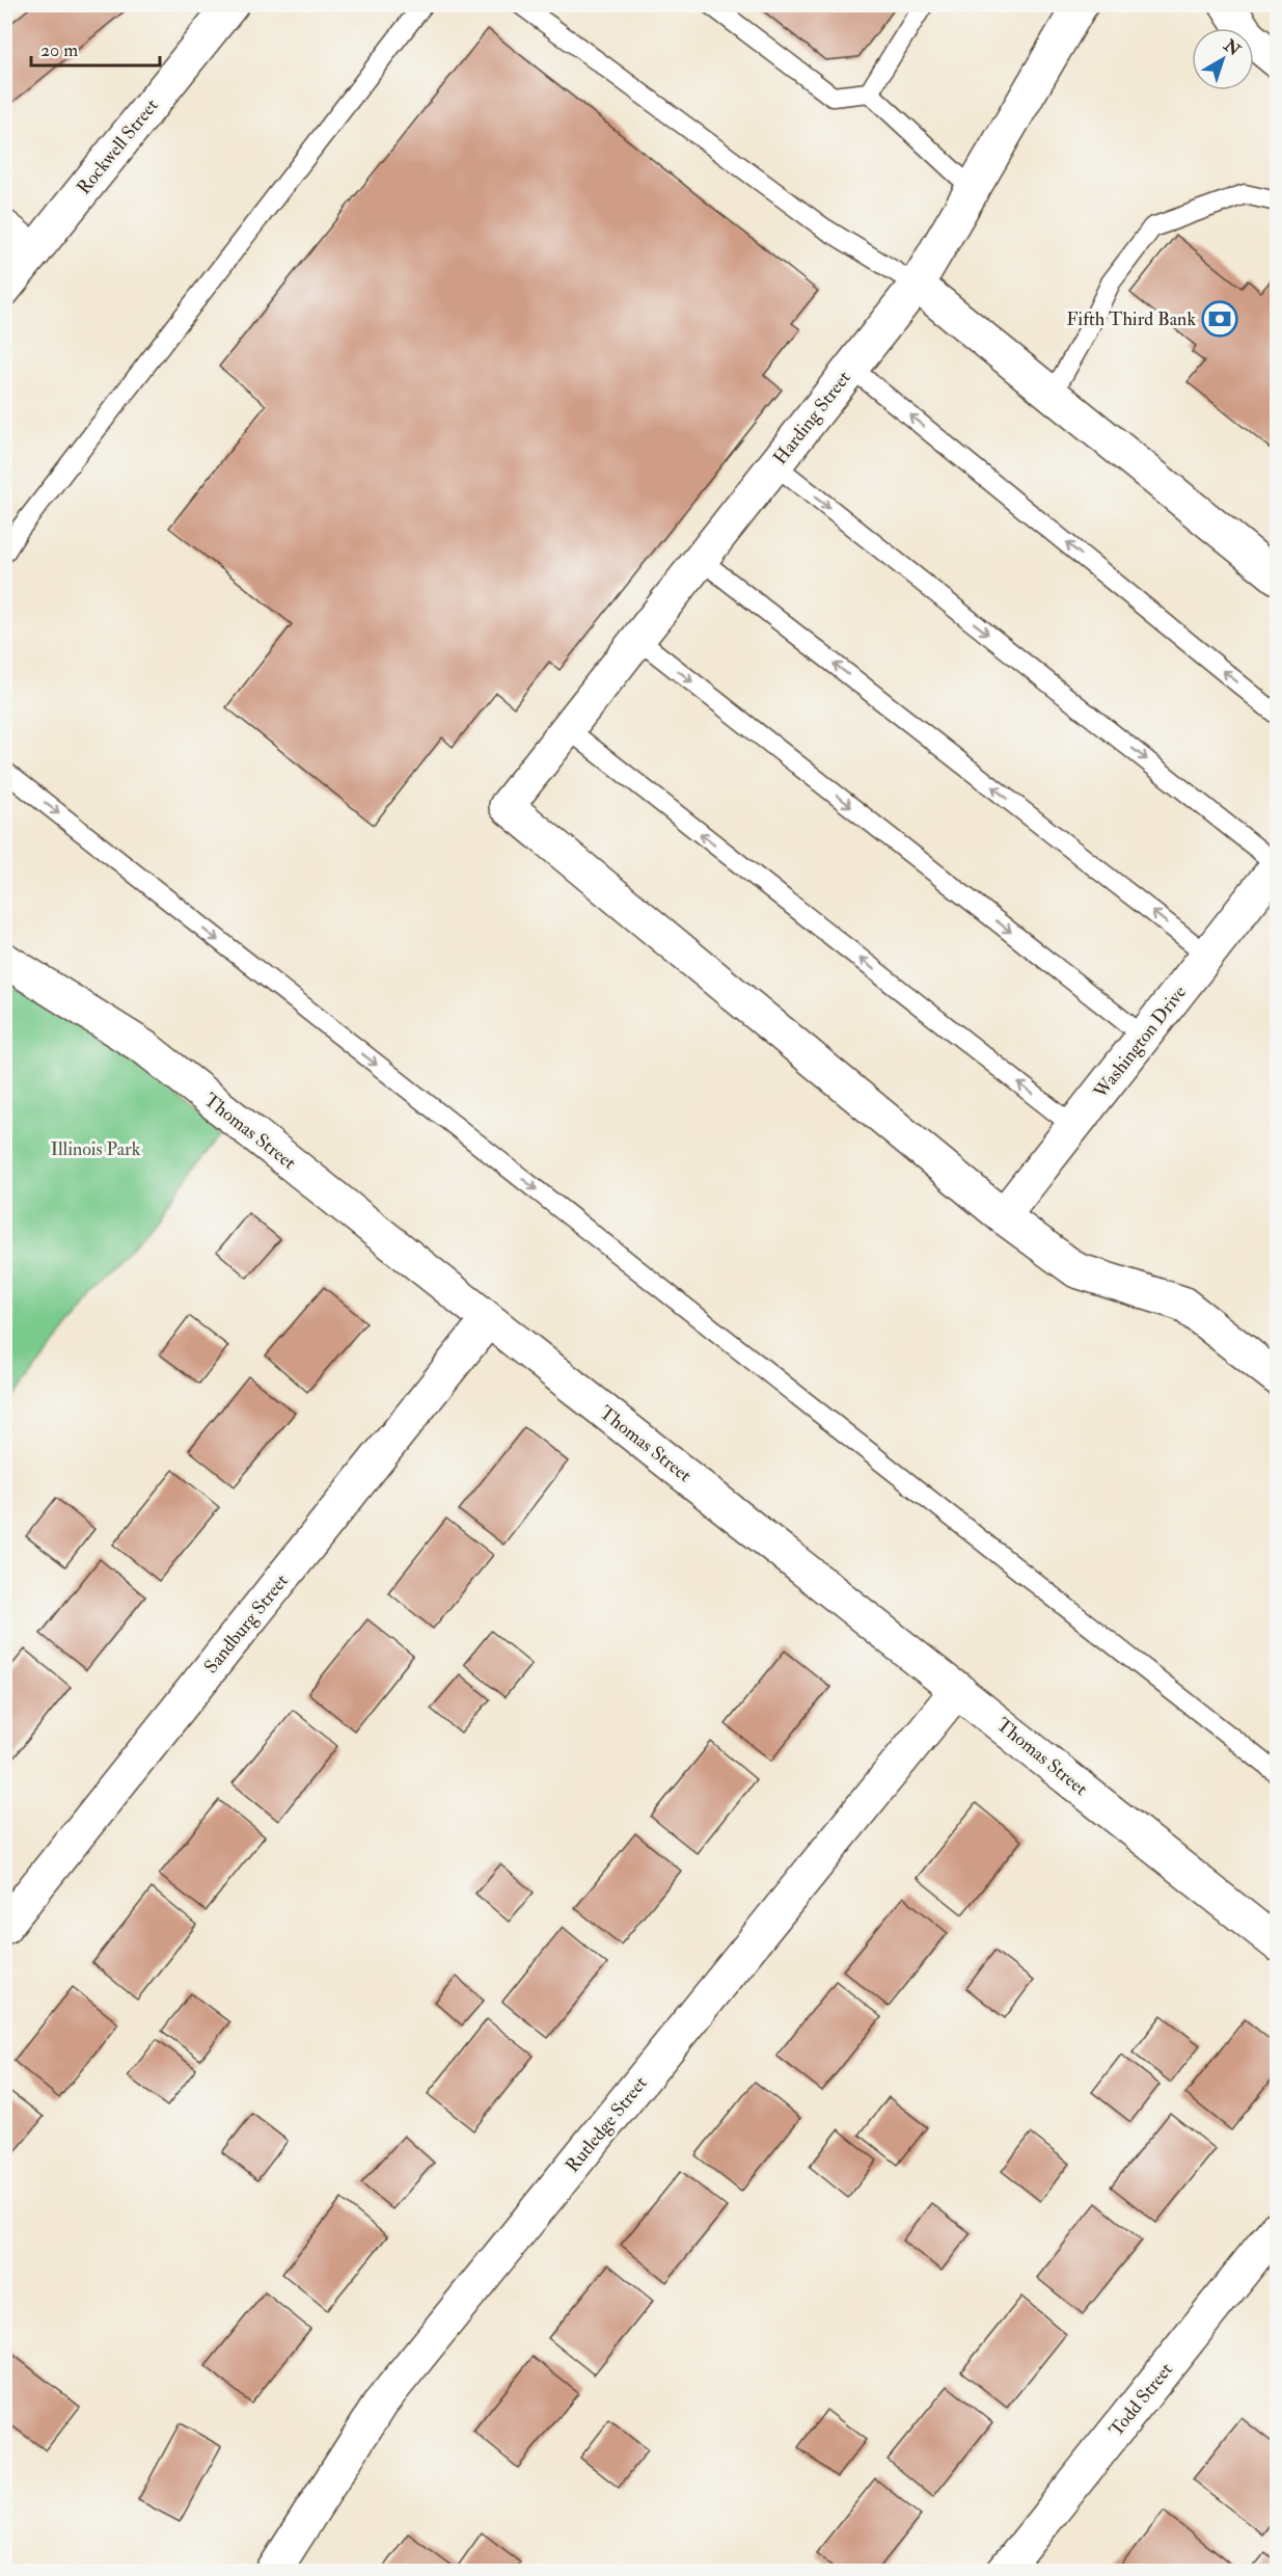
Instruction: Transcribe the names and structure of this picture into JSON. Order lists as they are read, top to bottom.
{
  "streets": {
    "street": [
      "Rockwell Street",
      "Harding Street",
      "Washington Drive",
      "Thomas Street",
      "Sandburg Street",
      "Rutledge Street",
      "Todd Street"
    ]
  },
  "crossings": [
    ["Harding Street", "Washington Drive"],
    ["Thomas Street", "Sandburg Street"],
    ["Thomas Street", "Rutledge Street"]
  ],
  "parks": ["Illinois Park"],
  "places": {
    "bank": ["Fifth Third Bank"]
  },
  "scale_bar": "20 m",
  "north": "top right"
}
